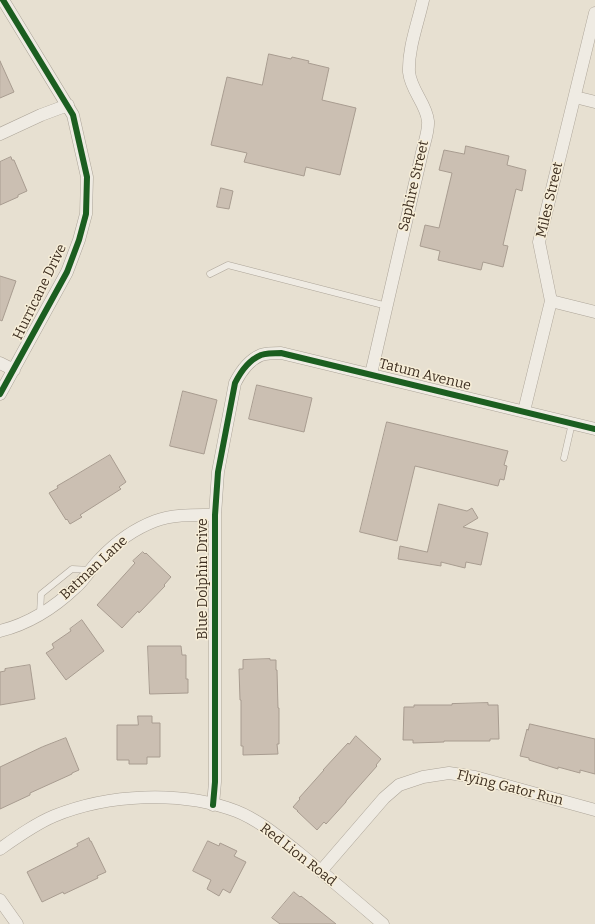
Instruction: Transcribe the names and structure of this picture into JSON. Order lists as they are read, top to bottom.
{
  "streets": {
    "street": [
      "Saphire Street",
      "Miles Street",
      "Hurricane Drive",
      "Tatum Avenue",
      "Batman Lane",
      "Blue Dolphin Drive",
      "Flying Gator Run",
      "Red Lion Road"
    ]
  },
  "crossings": [
    ["Saphire Street", "Tatum Avenue"],
    ["Miles Street", "Tatum Avenue"],
    ["Tatum Avenue", "Blue Dolphin Drive"],
    ["Batman Lane", "Blue Dolphin Drive"],
    ["Blue Dolphin Drive", "Red Lion Road"],
    ["Flying Gator Run", "Red Lion Road"]
  ]
}
